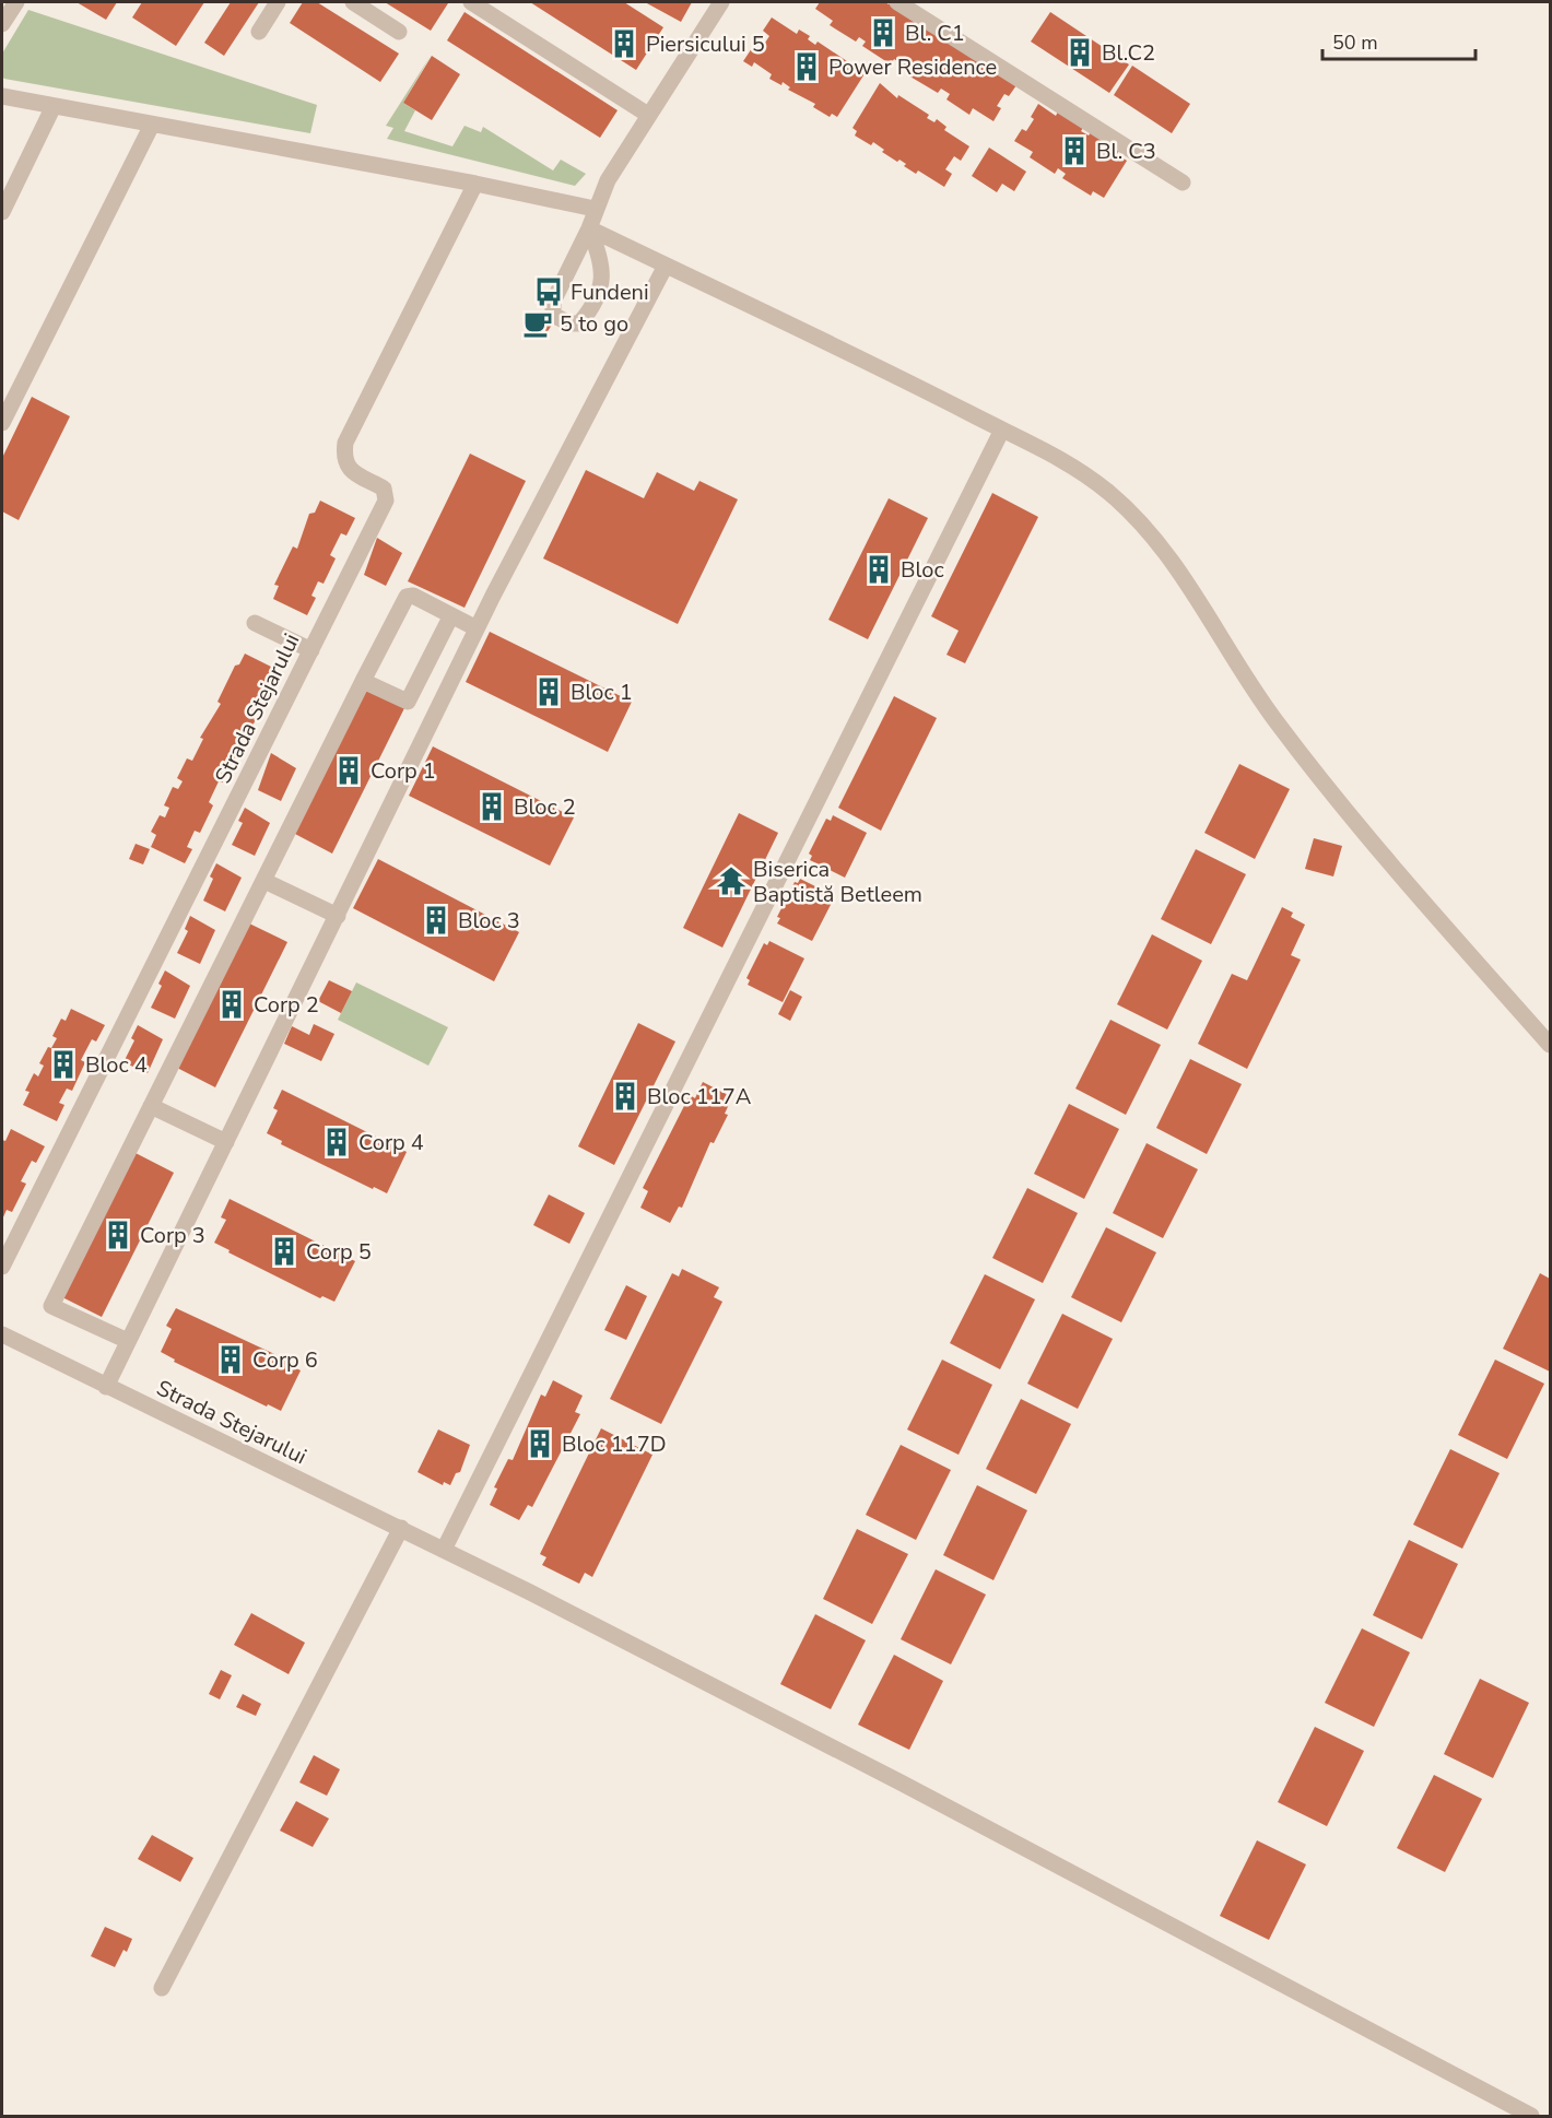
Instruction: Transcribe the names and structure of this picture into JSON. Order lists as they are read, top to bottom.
{
  "streets": {
    "street": ["Strada Stejarului"]
  },
  "places": {
    "building": [
      "Bl. C1",
      "Piersicului 5",
      "Bl.C2",
      "Power Residence",
      "Bl. C3",
      "Bloc",
      "Bloc 1",
      "Corp 1",
      "Bloc 2",
      "Bloc 3",
      "Corp 2",
      "Bloc 4",
      "Bloc 117A",
      "Corp 4",
      "Corp 3",
      "Corp 5",
      "Corp 6",
      "Bloc 117D"
    ],
    "bus stop": ["Fundeni"],
    "cafe": ["5 to go"],
    "temple": ["Biserica Baptistă Betleem"]
  },
  "scale_bar": "50 m"
}
